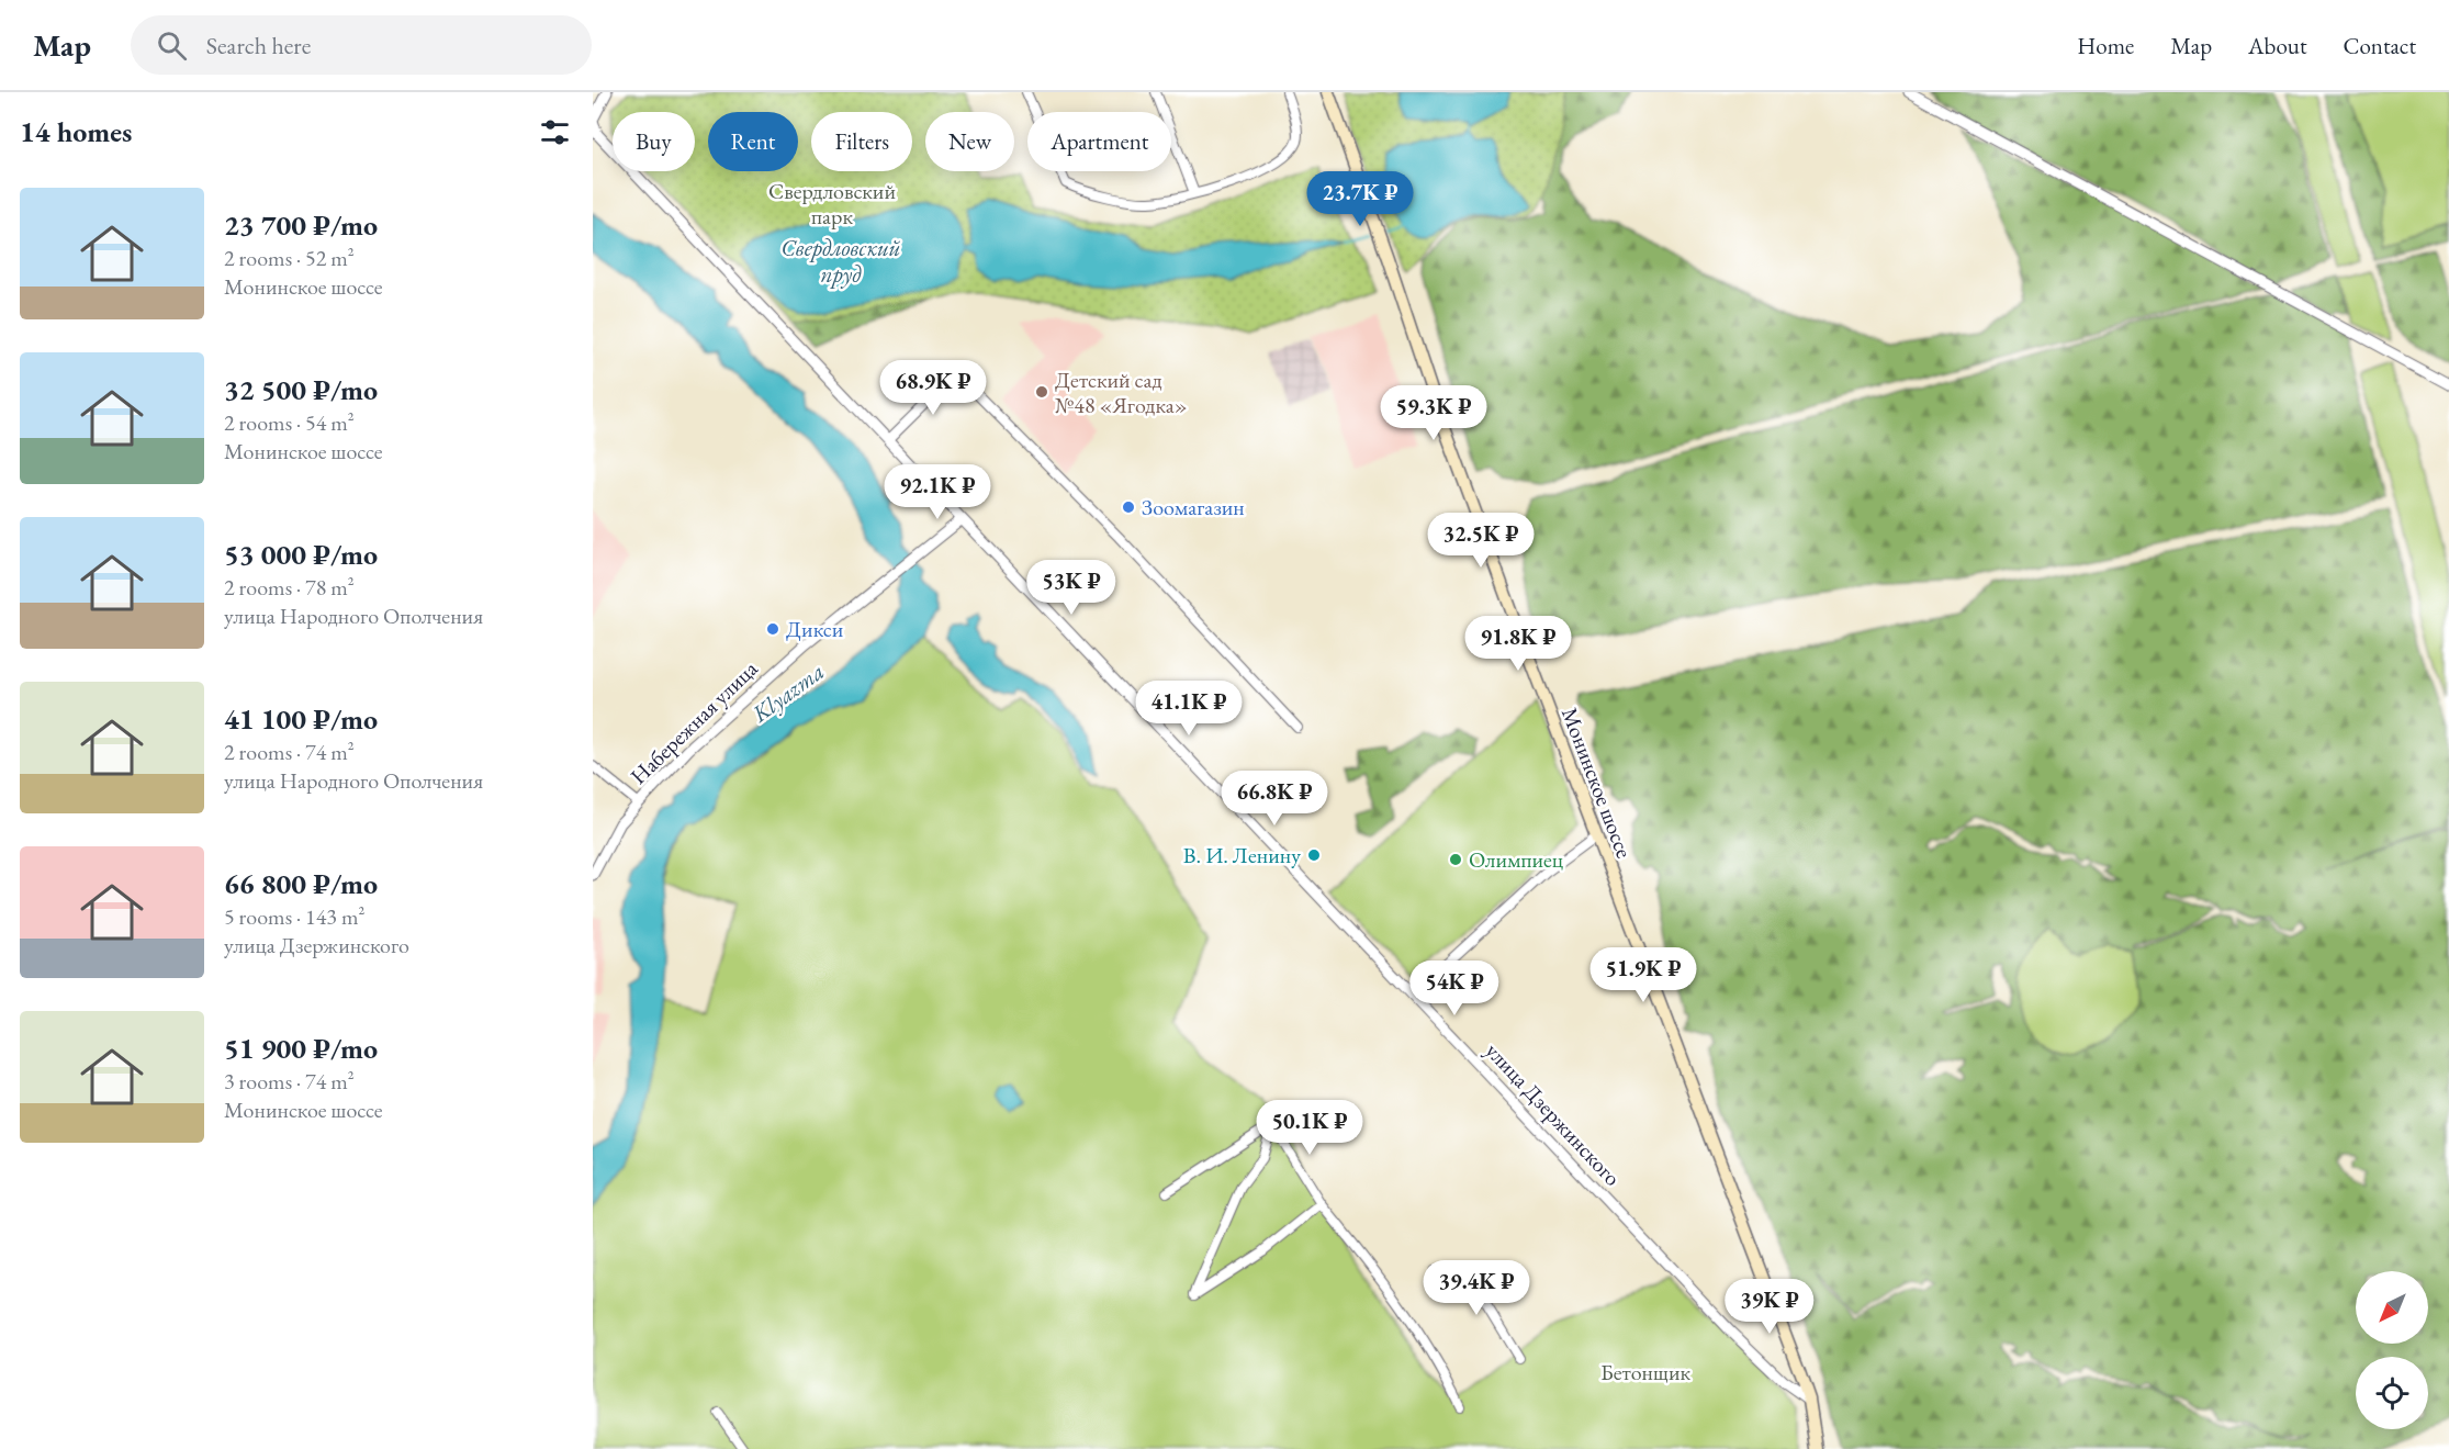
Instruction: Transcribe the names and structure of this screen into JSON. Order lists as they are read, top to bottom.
{
  "streets": {
    "main road": ["Монинское шоссе"],
    "street": ["Набережная улица", "улица Дзержинского"]
  },
  "crossings": [
    ["Набережная улица", "улица Дзержинского"],
    ["Монинское шоссе", "улица Дзержинского"]
  ],
  "water": ["Свердловский пруд", "Klyazma"],
  "parks": ["Свердловский парк", "Бетонщик"],
  "places": [
    "Детский сад №48 «Ягодка»",
    "Зоомагазин",
    "Дикси",
    "В. И. Ленину",
    "Олимпиец"
  ],
  "north": "bottom left",
  "page": {
    "header": "Map",
    "search": "Search here",
    "nav": [
      "Home",
      "Map",
      "About",
      "Contact"
    ],
    "heading": "14 homes",
    "chip": [
      "Buy",
      "Rent",
      "Filters",
      "New",
      "Apartment"
    ],
    "list": [
      {
        "name": "23 700 ₽/mo",
        "note": "2 rooms · 52 m² · Монинское шоссе"
      },
      {
        "name": "32 500 ₽/mo",
        "note": "2 rooms · 54 m² · Монинское шоссе"
      },
      {
        "name": "53 000 ₽/mo",
        "note": "2 rooms · 78 m² · улица Народного Ополчения"
      },
      {
        "name": "41 100 ₽/mo",
        "note": "2 rooms · 74 m² · улица Народного Ополчения"
      },
      {
        "name": "66 800 ₽/mo",
        "note": "5 rooms · 143 m² · улица Дзержинского"
      },
      {
        "name": "51 900 ₽/mo",
        "note": "3 rooms · 74 m² · Монинское шоссе"
      }
    ],
    "price": [
      "23.7K ₽",
      "68.9K ₽",
      "59.3K ₽",
      "92.1K ₽",
      "32.5K ₽",
      "53K ₽",
      "91.8K ₽",
      "41.1K ₽",
      "66.8K ₽",
      "51.9K ₽",
      "54K ₽",
      "50.1K ₽",
      "39.4K ₽",
      "39K ₽"
    ]
  }
}
